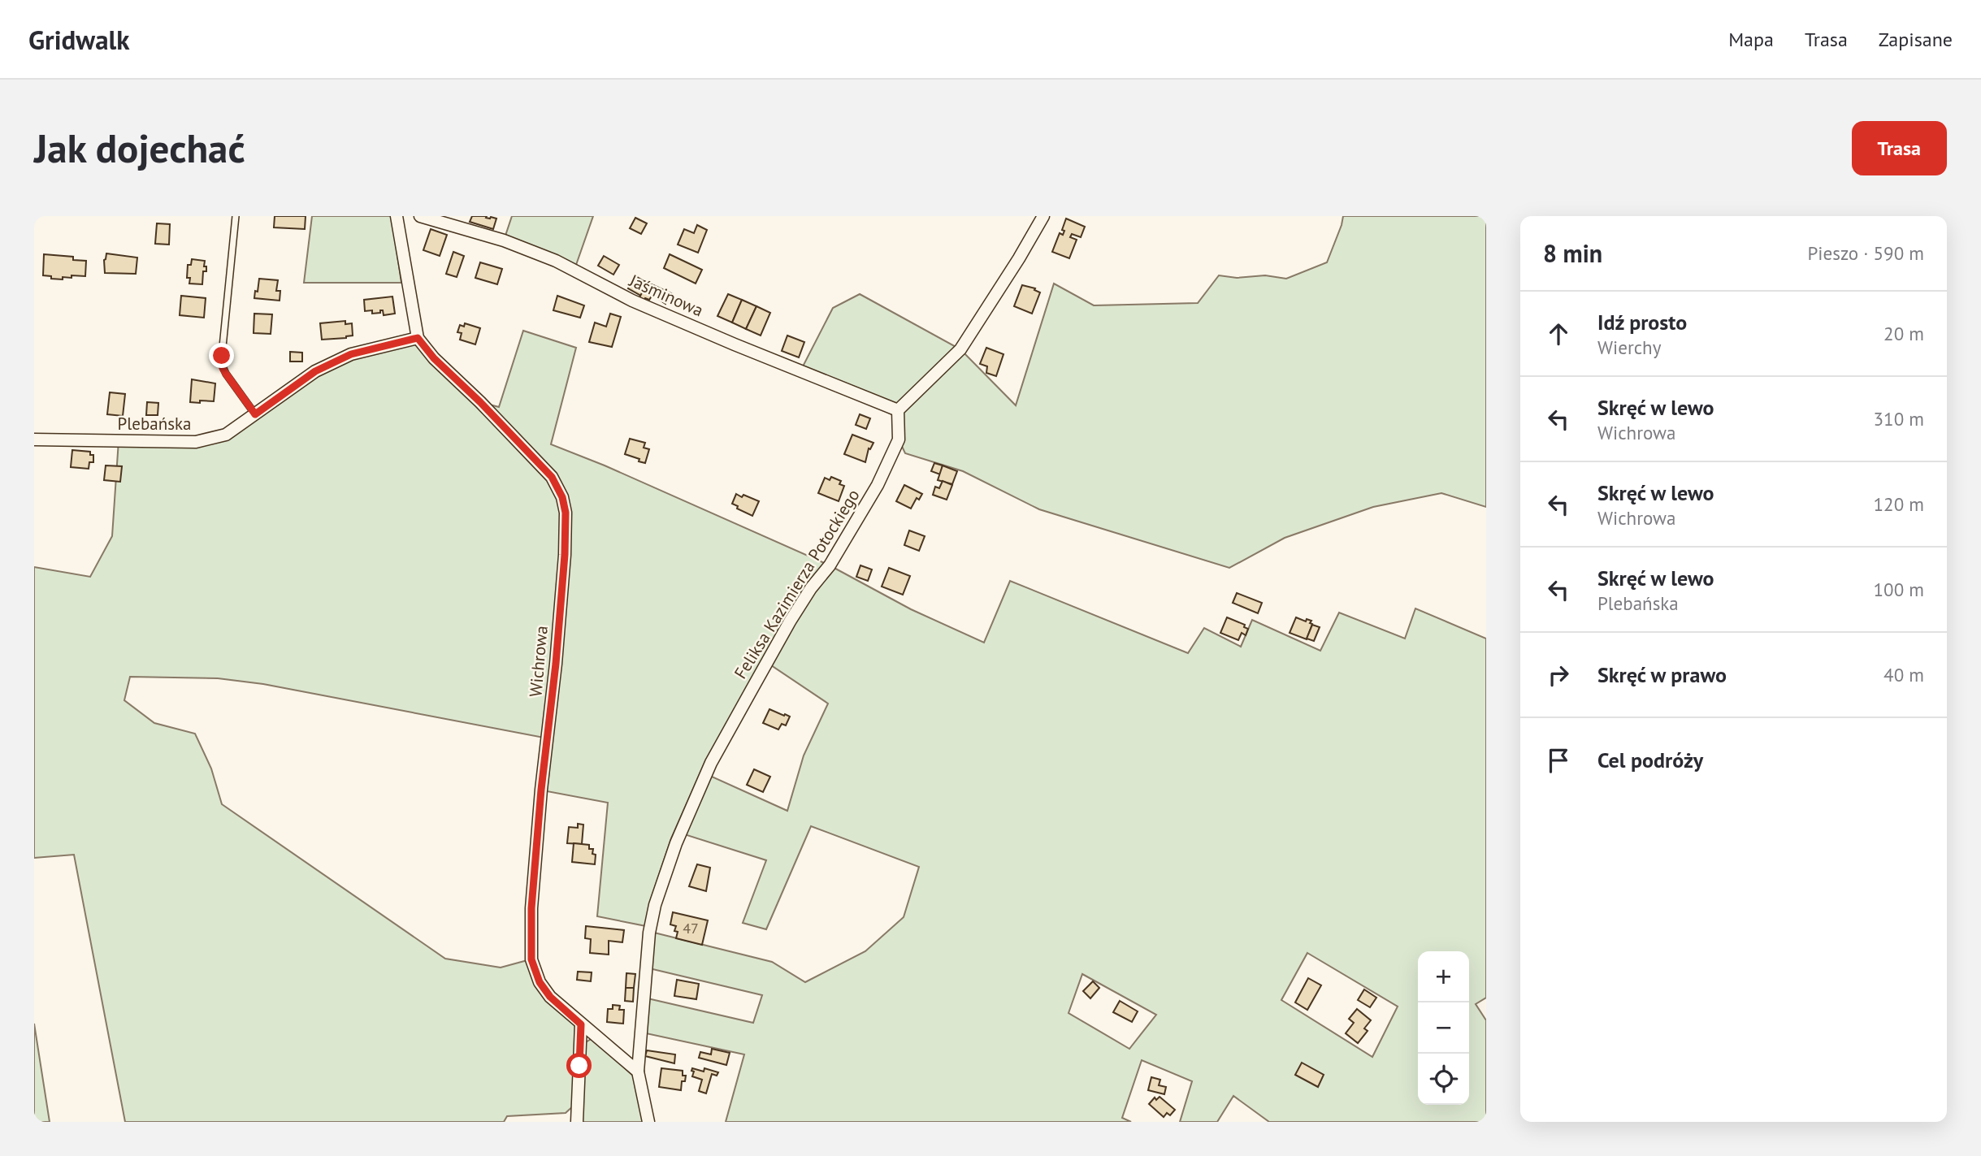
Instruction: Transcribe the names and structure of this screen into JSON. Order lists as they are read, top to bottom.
{
  "streets": {
    "street": [
      "Jaśminowa",
      "Plebańska",
      "Feliksa Kazimierza Potockiego",
      "Wichrowa"
    ]
  },
  "crossings": [
    ["Jaśminowa", "Feliksa Kazimierza Potockiego"],
    ["Plebańska", "Wichrowa"],
    ["Feliksa Kazimierza Potockiego", "Wichrowa"]
  ],
  "house_numbers": ["47"],
  "page": {
    "header": "Gridwalk",
    "nav": ["Mapa", "Trasa", "Zapisane"],
    "buttons": "Trasa",
    "title": "Jak dojechać",
    "heading": ["8 min", "Pieszo · 590 m"],
    "list": [
      ["Idź prosto", "Wierchy", "20 m"],
      ["Skręć w lewo", "Wichrowa", "310 m"],
      ["Skręć w lewo", "Wichrowa", "120 m"],
      ["Skręć w lewo", "Plebańska", "100 m"],
      ["Skręć w prawo", "40 m"],
      "Cel podróży"
    ],
    "map_buttons": ["+", "−"]
  }
}
